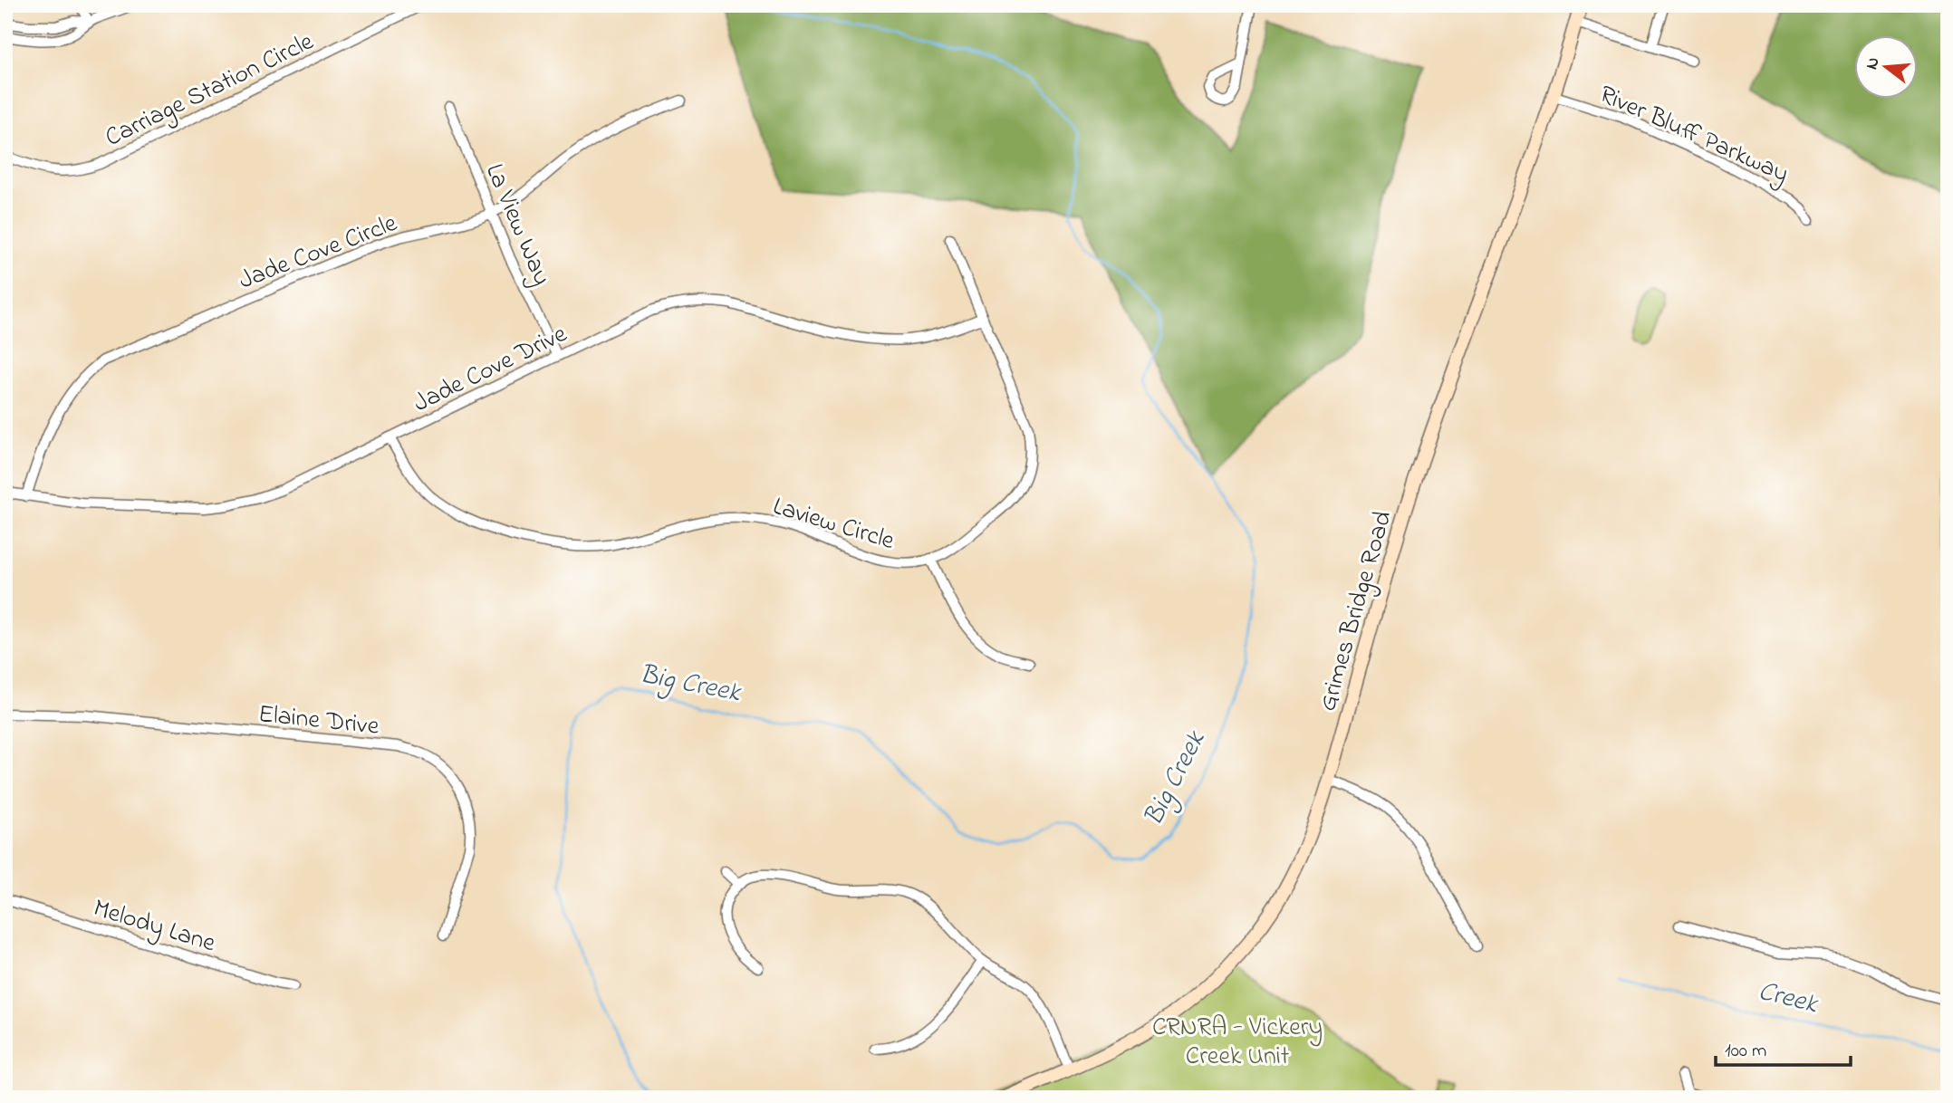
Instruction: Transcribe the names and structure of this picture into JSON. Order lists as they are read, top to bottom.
{
  "streets": {
    "street": [
      "Carriage Station Circle",
      "River Bluff Parkway",
      "La View Way",
      "Jade Cove Circle",
      "Jade Cove Drive",
      "Laview Circle",
      "Grimes Bridge Road",
      "Elaine Drive",
      "Melody Lane"
    ]
  },
  "crossings": [
    ["River Bluff Parkway", "Grimes Bridge Road"],
    ["La View Way", "Jade Cove Circle"],
    ["La View Way", "Jade Cove Drive"],
    ["Jade Cove Circle", "Jade Cove Drive"],
    ["Jade Cove Drive", "Laview Circle"]
  ],
  "water": ["Big Creek", "Creek"],
  "parks": ["CRNRA - Vickery Creek Unit"],
  "scale_bar": "100 m",
  "north": "left"
}
